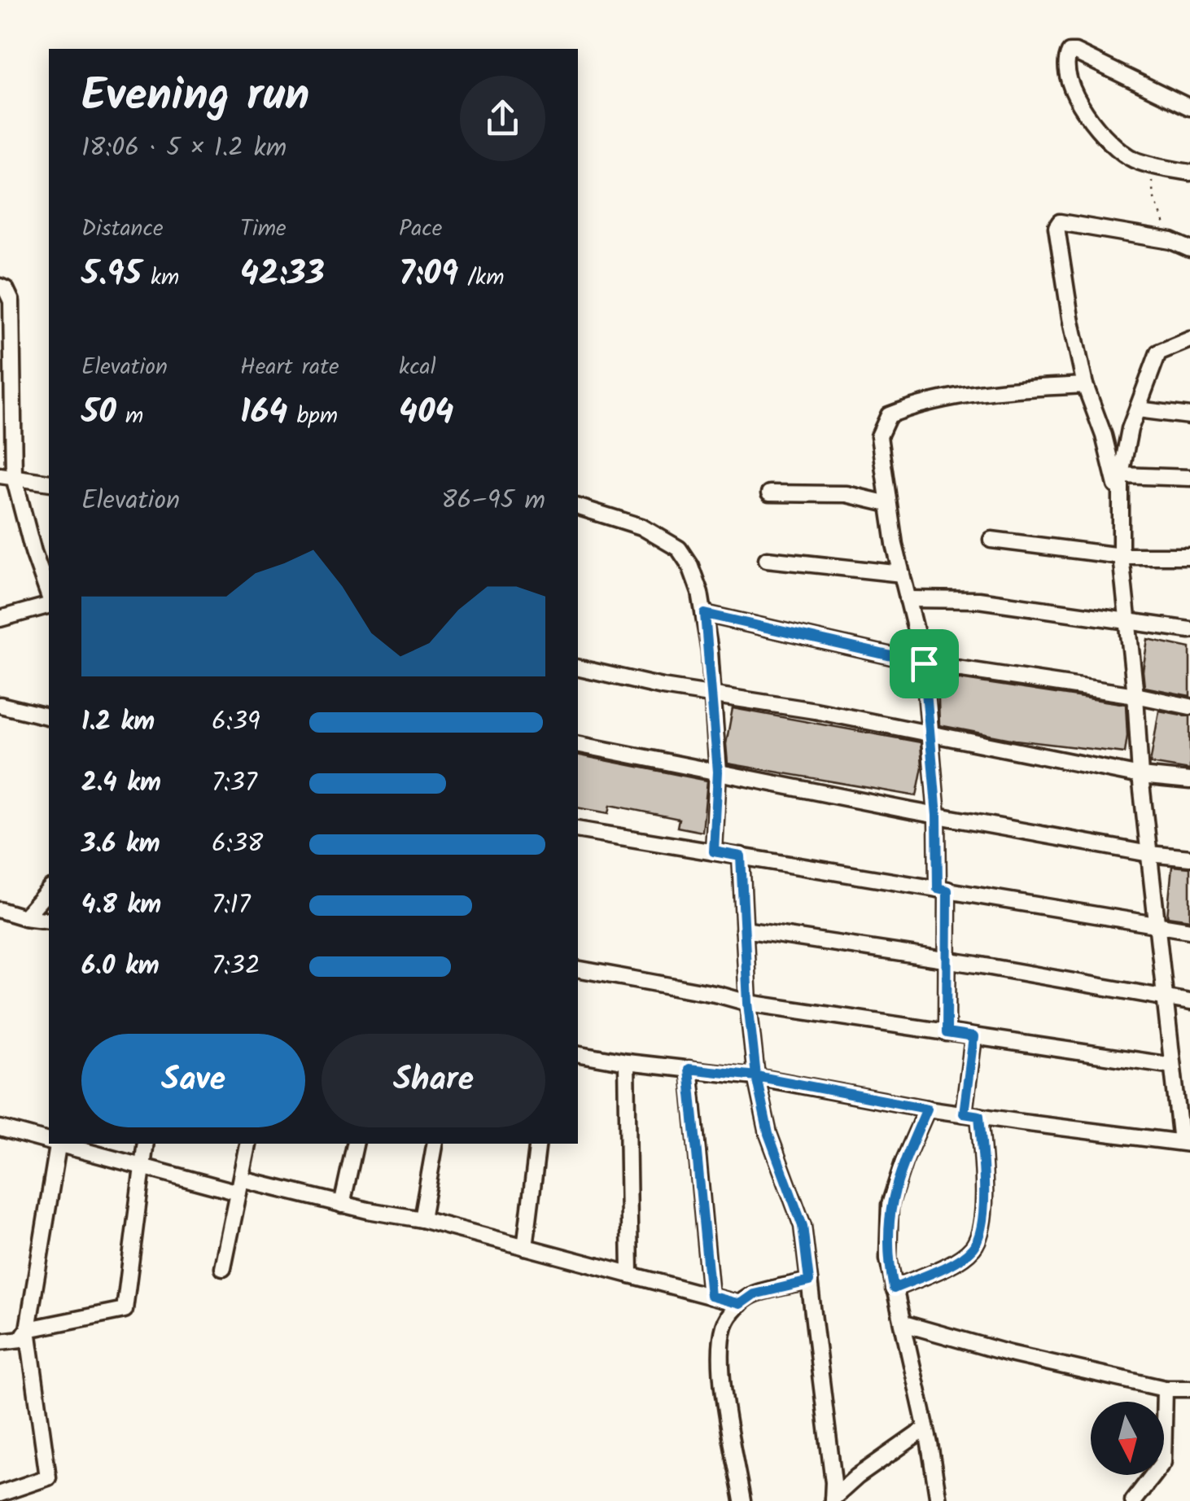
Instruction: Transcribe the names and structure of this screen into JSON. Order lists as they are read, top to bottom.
{
  "north": "bottom",
  "page": {
    "heading": ["Evening run", "18:06 · 5 × 1.2 km"],
    "stats": [
      ["Distance", "5.95 km"],
      ["Time", "42:33"],
      ["Pace", "7:09 /km"],
      ["Elevation", "50 m"],
      ["Heart rate", "164 bpm"],
      ["kcal", "404"]
    ],
    "chart": ["Elevation", "86–95 m"],
    "list": [
      {
        "name": "1.2 km",
        "note": "6:39"
      },
      {
        "name": "2.4 km",
        "note": "7:37"
      },
      {
        "name": "3.6 km",
        "note": "6:38"
      },
      {
        "name": "4.8 km",
        "note": "7:17"
      },
      {
        "name": "6.0 km",
        "note": "7:32"
      }
    ],
    "buttons": ["Save", "Share"]
  }
}
